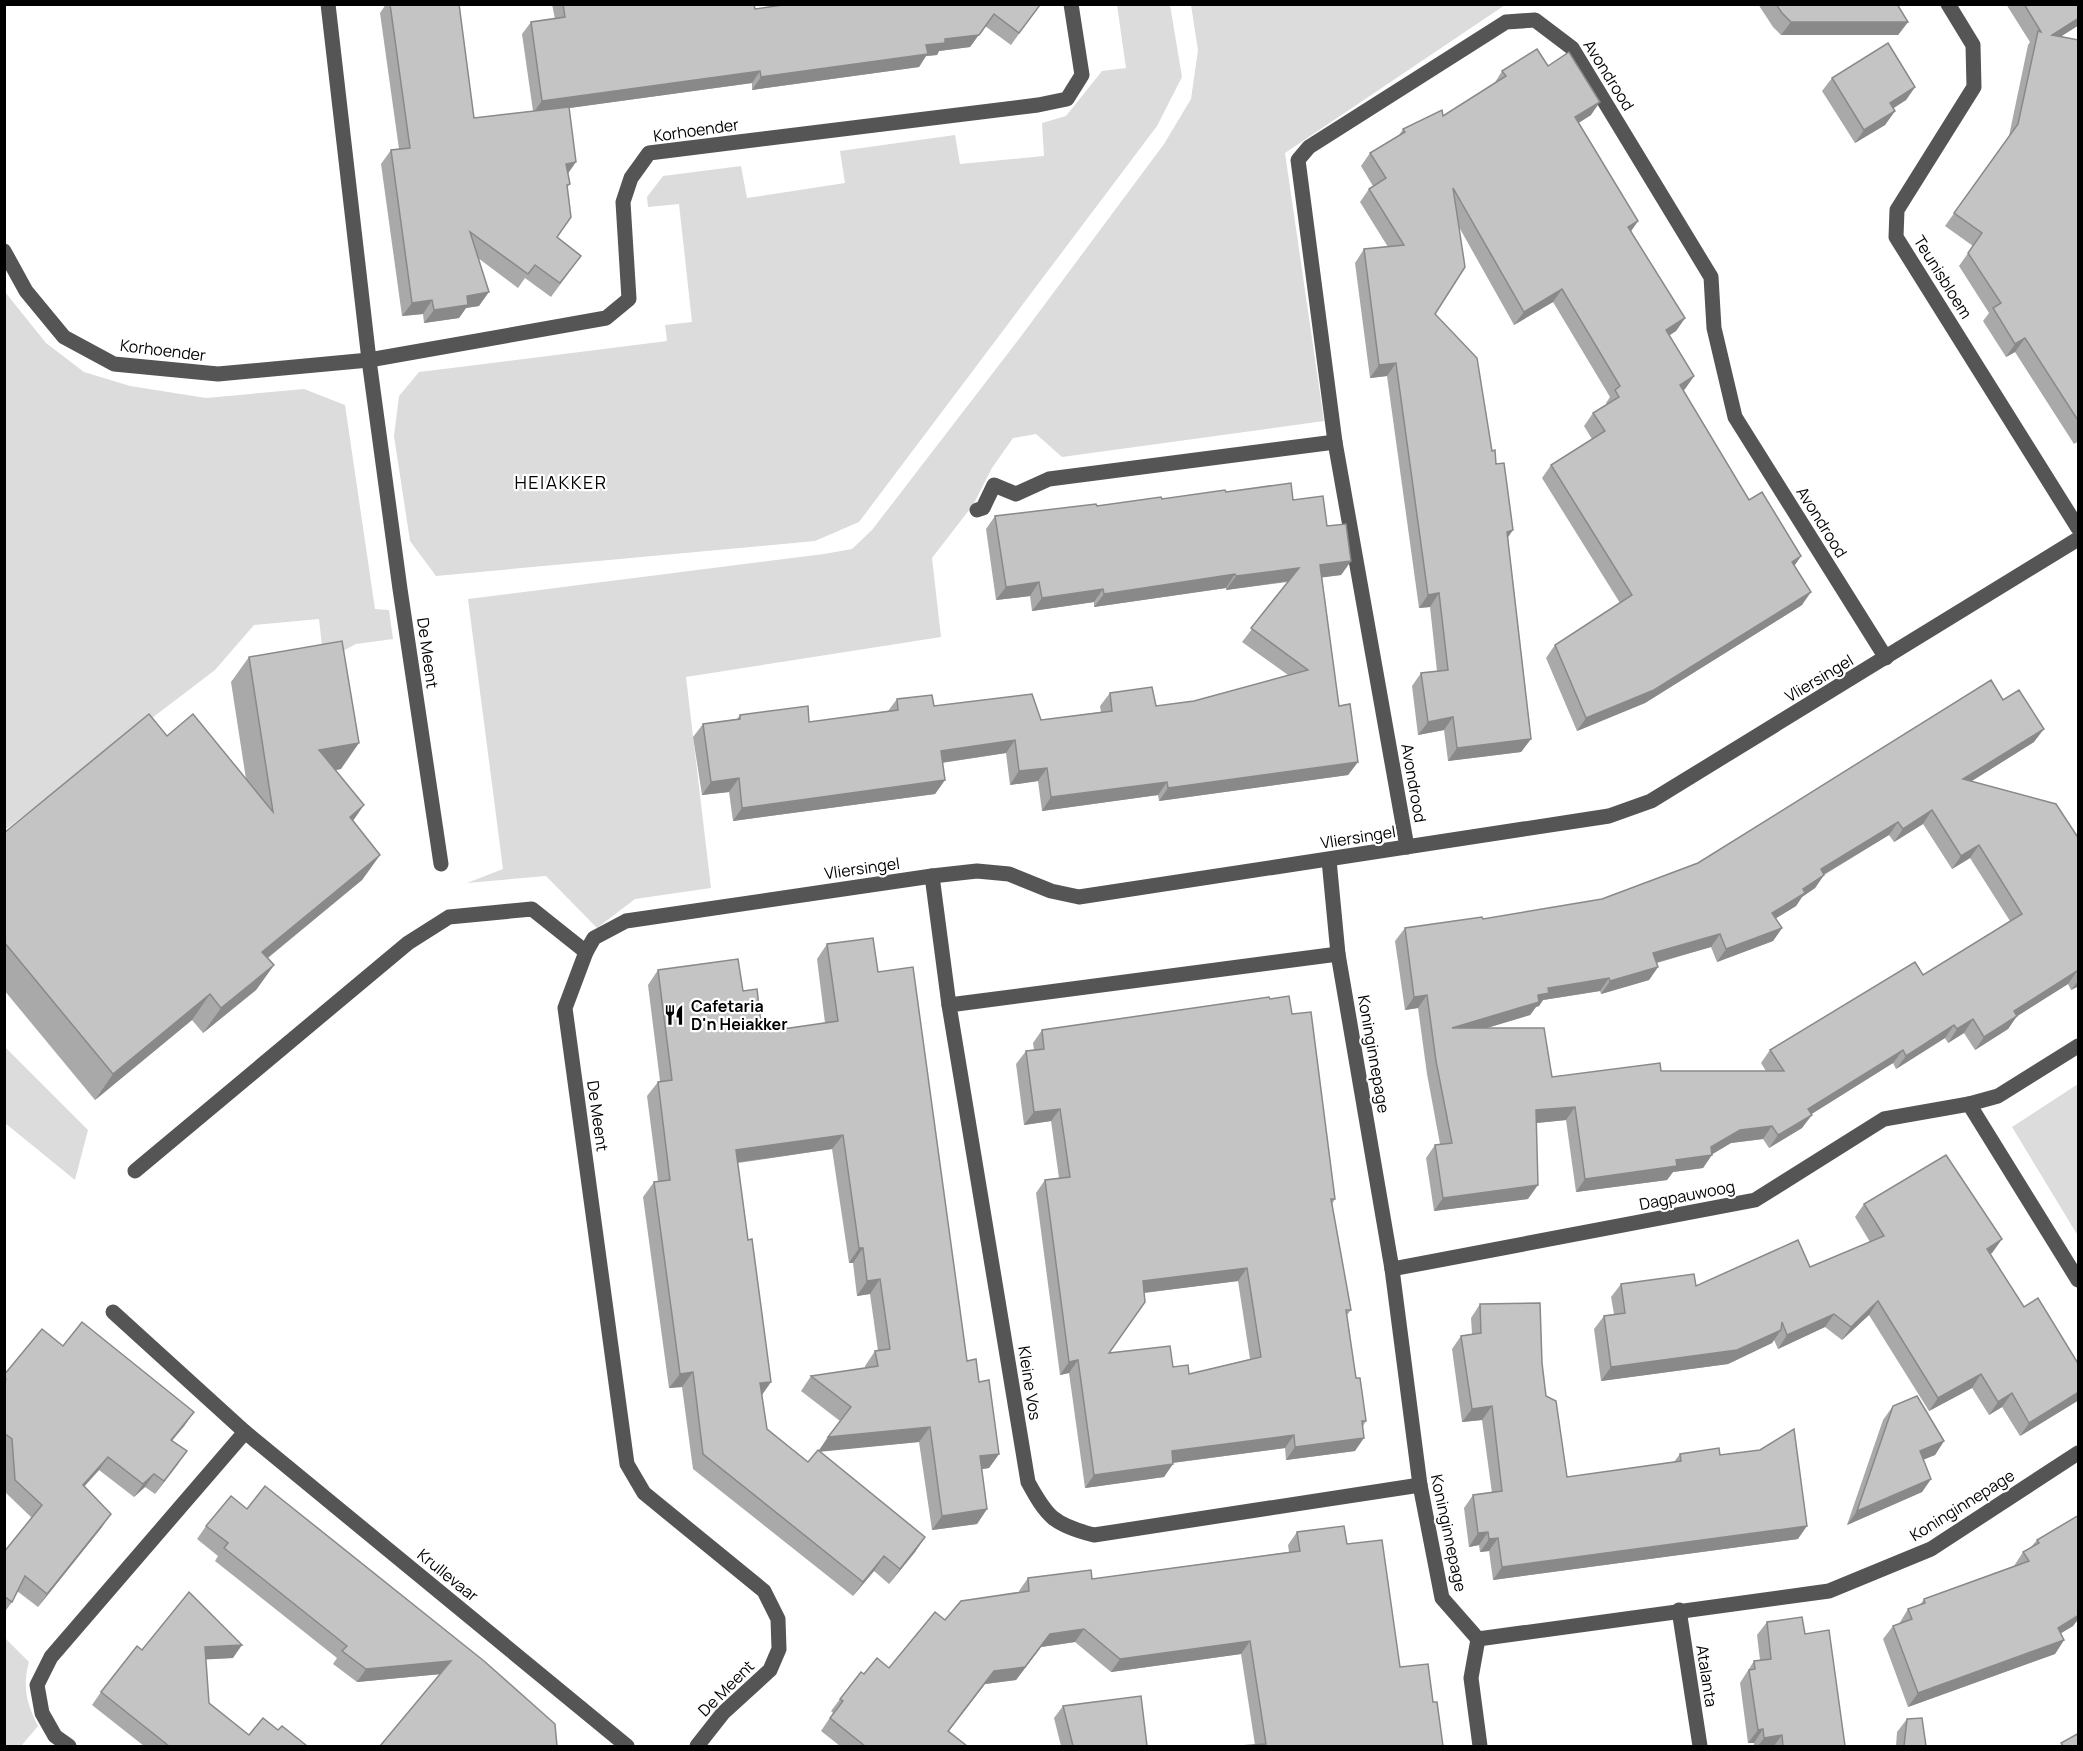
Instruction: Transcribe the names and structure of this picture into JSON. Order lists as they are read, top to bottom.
{
  "streets": {
    "street": [
      "Avondrood",
      "Korhoender",
      "Teunisbloem",
      "De Meent",
      "Vliersingel",
      "Koninginnepage",
      "Dagpauwoog",
      "Kleine Vos",
      "Krullevaar",
      "Atalanta"
    ]
  },
  "crossings": [
    ["Avondrood", "Vliersingel"],
    ["Korhoender", "De Meent"],
    ["De Meent", "Vliersingel"],
    ["Vliersingel", "Koninginnepage"],
    ["Vliersingel", "Kleine Vos"],
    ["Koninginnepage", "Dagpauwoog"],
    ["Koninginnepage", "Kleine Vos"],
    ["Koninginnepage", "Atalanta"]
  ],
  "districts": ["HEIAKKER"],
  "places": {
    "restaurant": ["Cafetaria D'n Heiakker"]
  }
}
